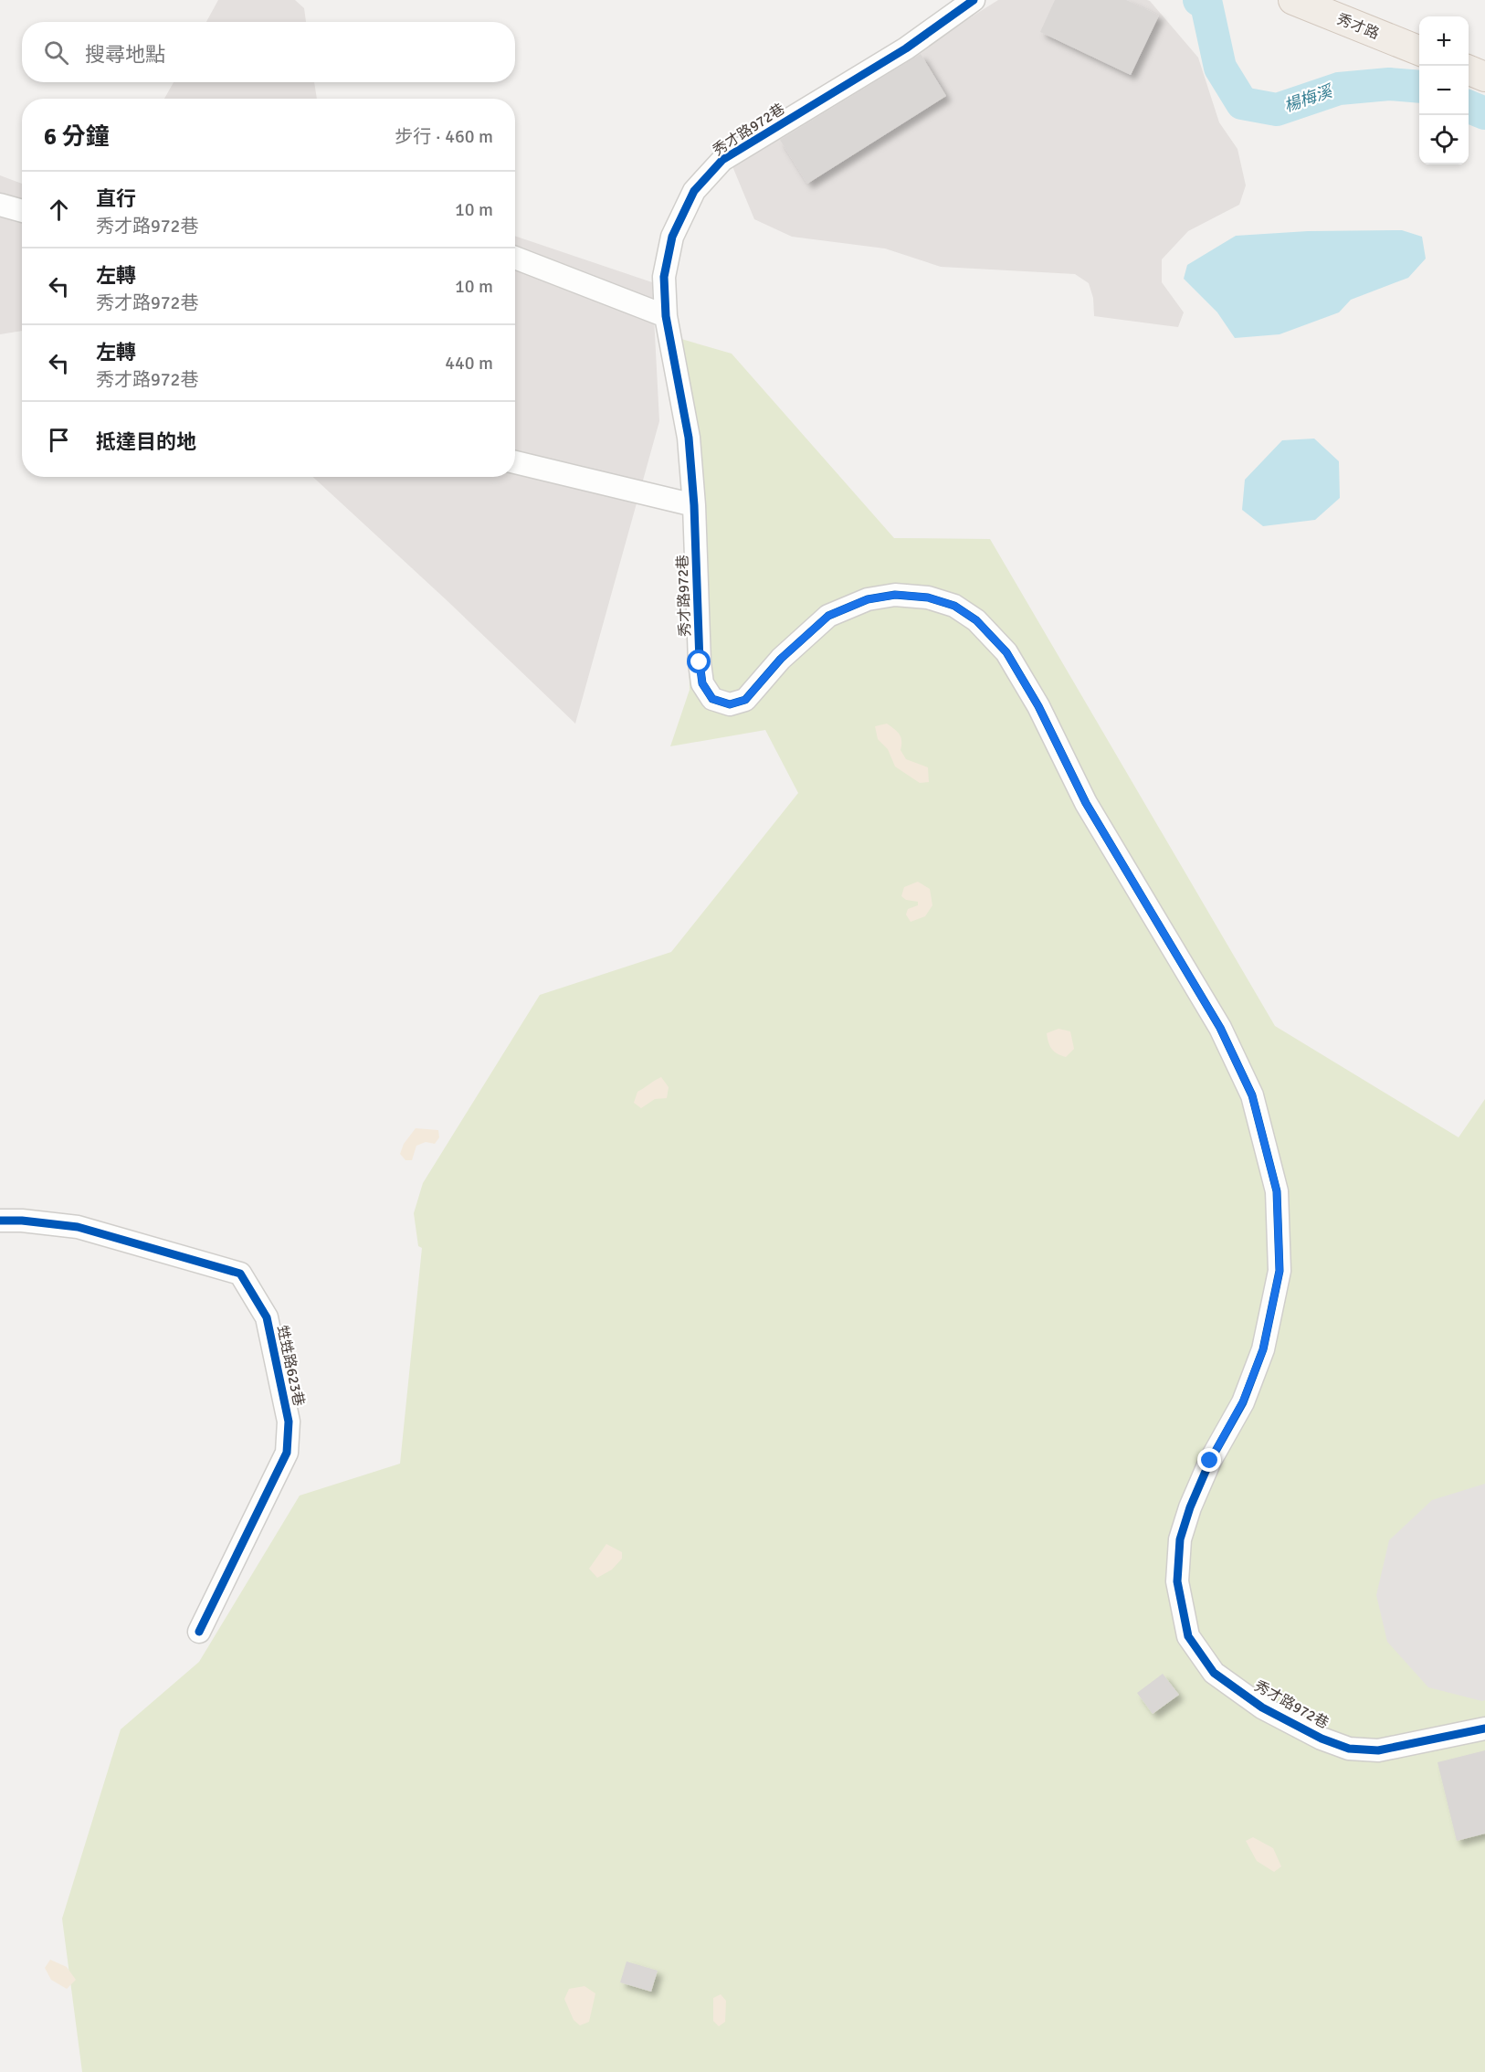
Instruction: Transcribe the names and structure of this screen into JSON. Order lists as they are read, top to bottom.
{
  "streets": {
    "main road": ["秀才路"],
    "street": ["秀才路972巷", "甡甡路623巷"]
  },
  "water": ["楊梅溪"],
  "page": {
    "map_buttons": ["+", "−"],
    "search": "搜尋地點",
    "heading": ["6 分鐘", "步行 · 460 m"],
    "list": [
      ["直行", "秀才路972巷", "10 m"],
      ["左轉", "秀才路972巷", "10 m"],
      ["左轉", "秀才路972巷", "440 m"],
      "抵達目的地"
    ]
  }
}
